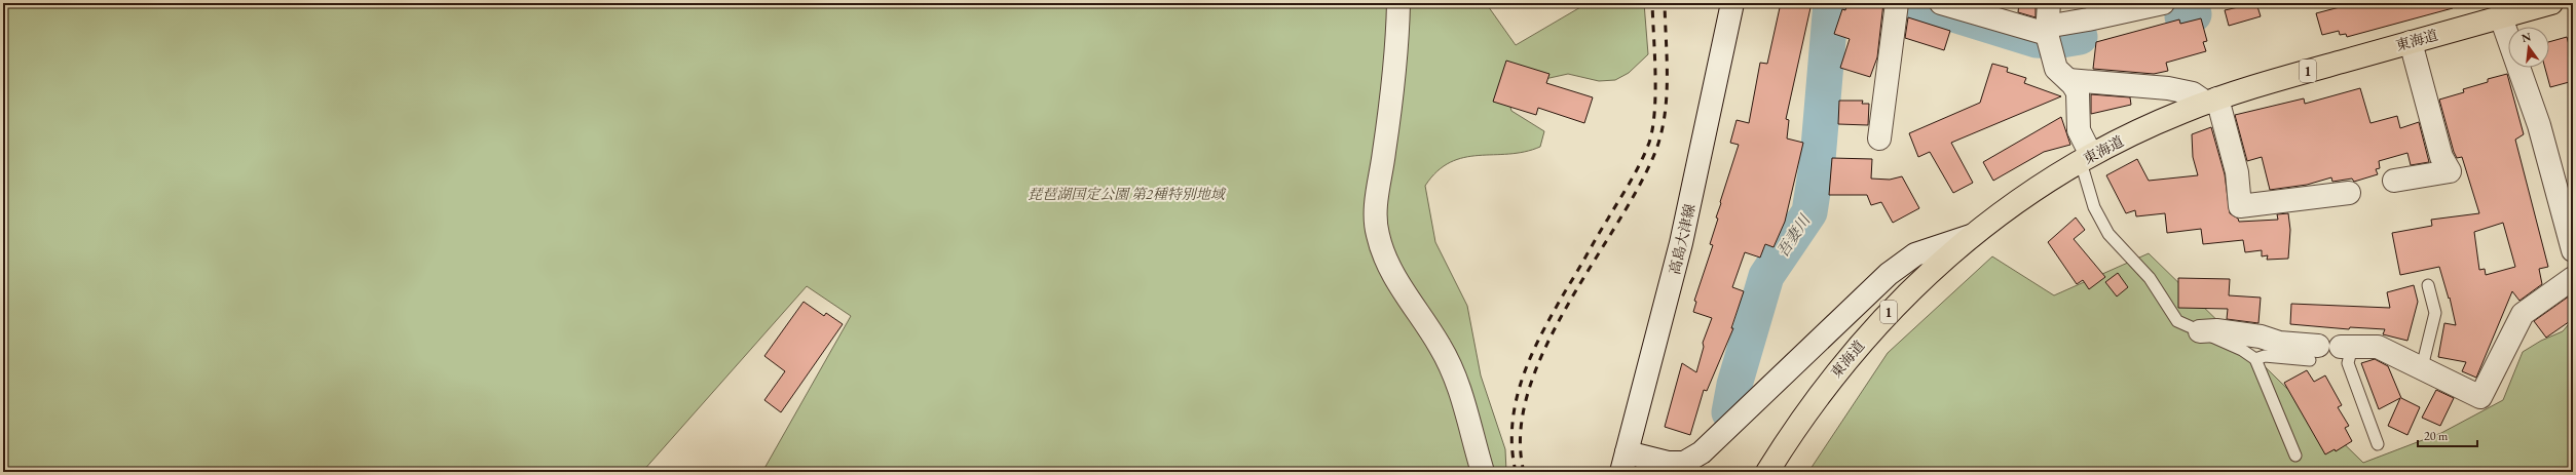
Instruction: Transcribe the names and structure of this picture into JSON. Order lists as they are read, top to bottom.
{
  "streets": {
    "highway": ["東海道", "1"],
    "street": ["高島大津線"]
  },
  "water": ["吾妻川"],
  "parks": ["琵琶湖国定公園 第2種特別地域"],
  "scale_bar": "20 m",
  "north": "top"
}
